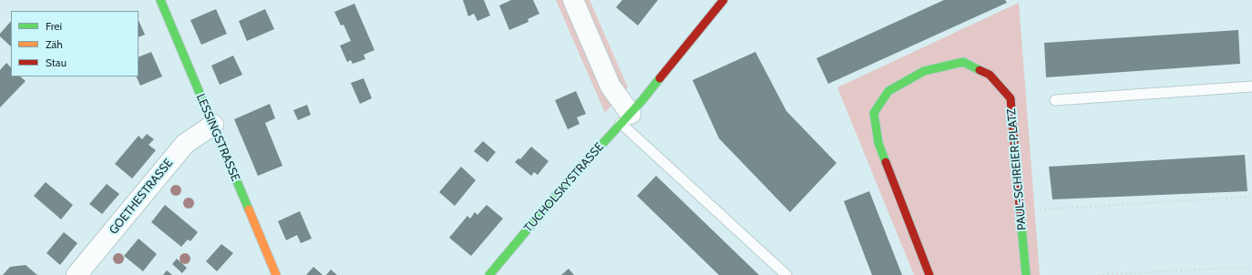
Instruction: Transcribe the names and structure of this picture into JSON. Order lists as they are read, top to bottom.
{
  "streets": {
    "street": [
      "LESSINGSTRASSE",
      "PAUL-SCHREIER-PLATZ",
      "TUCHOLSKYSTRASSE",
      "GOETHESTRASSE"
    ]
  },
  "crossings": [
    ["LESSINGSTRASSE", "GOETHESTRASSE"]
  ],
  "legend": ["Frei", "Zäh", "Stau"]
}
